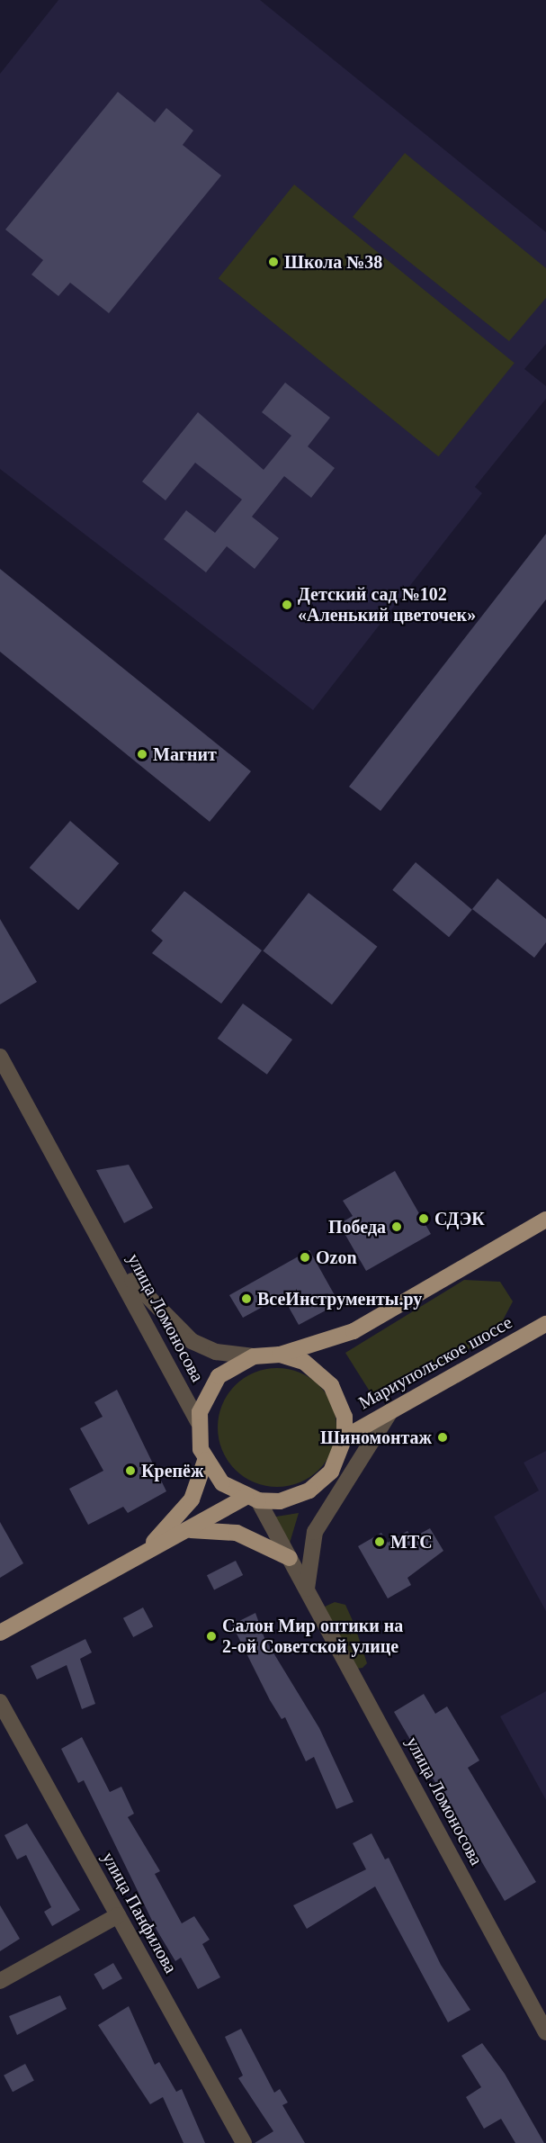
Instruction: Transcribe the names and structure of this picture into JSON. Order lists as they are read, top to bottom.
{
  "streets": {
    "main road": ["Мариупольское шоссе"],
    "street": ["улица Ломоносова", "улица Панфилова"]
  },
  "crossings": [
    ["улица Ломоносова", "Мариупольское шоссе"]
  ],
  "places": [
    "Школа №38",
    "Детский сад №102 «Аленький цветочек»",
    "Магнит",
    "СДЭК",
    "Победа",
    "Ozon",
    "ВсеИнструменты.ру",
    "Шиномонтаж",
    "Крепёж",
    "МТС",
    "Салон Мир оптики на 2-ой Советской улице"
  ]
}
